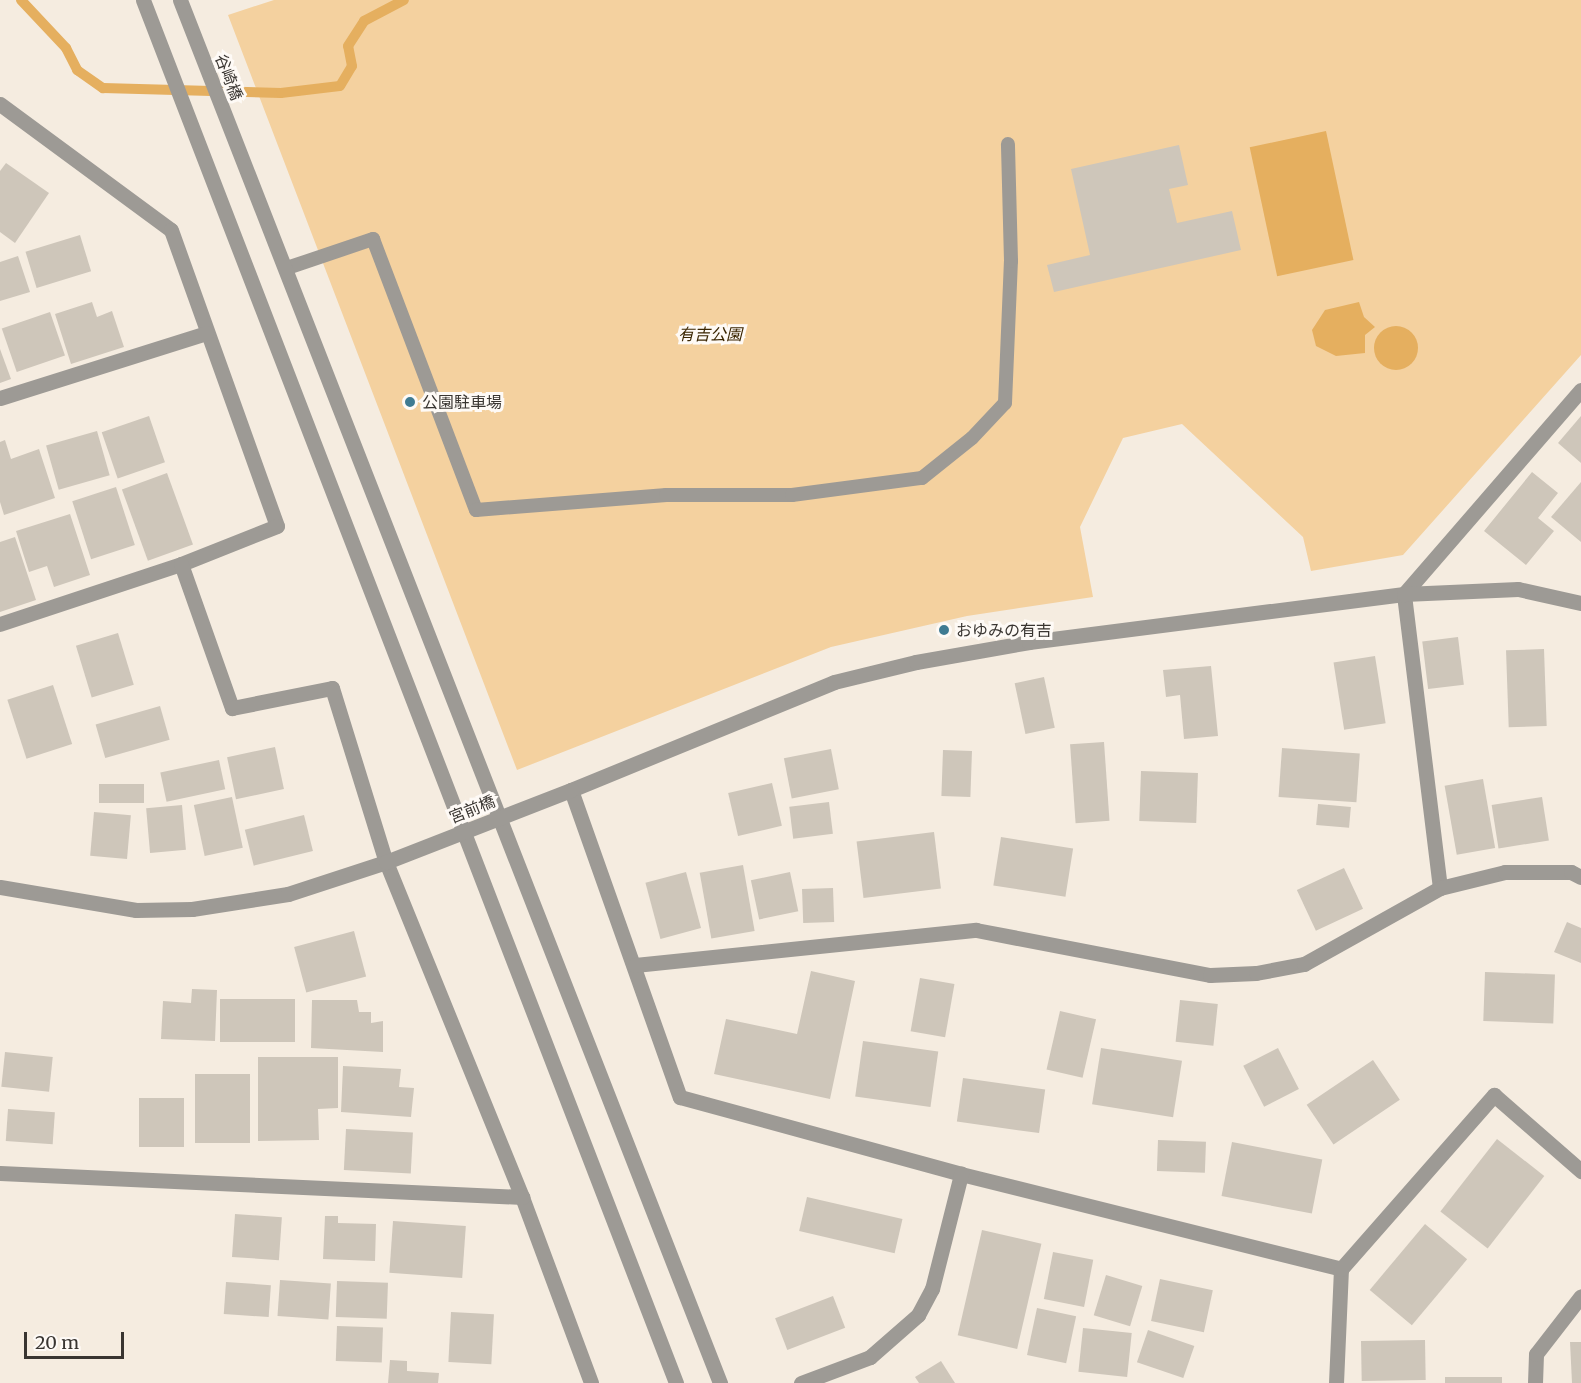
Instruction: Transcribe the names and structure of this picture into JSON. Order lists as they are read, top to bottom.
{
  "streets": {
    "street": ["谷崎橋", "宮前橋"]
  },
  "parks": ["有吉公園"],
  "places": ["公園駐車場", "おゆみの有吉"],
  "scale_bar": "20 m"
}
